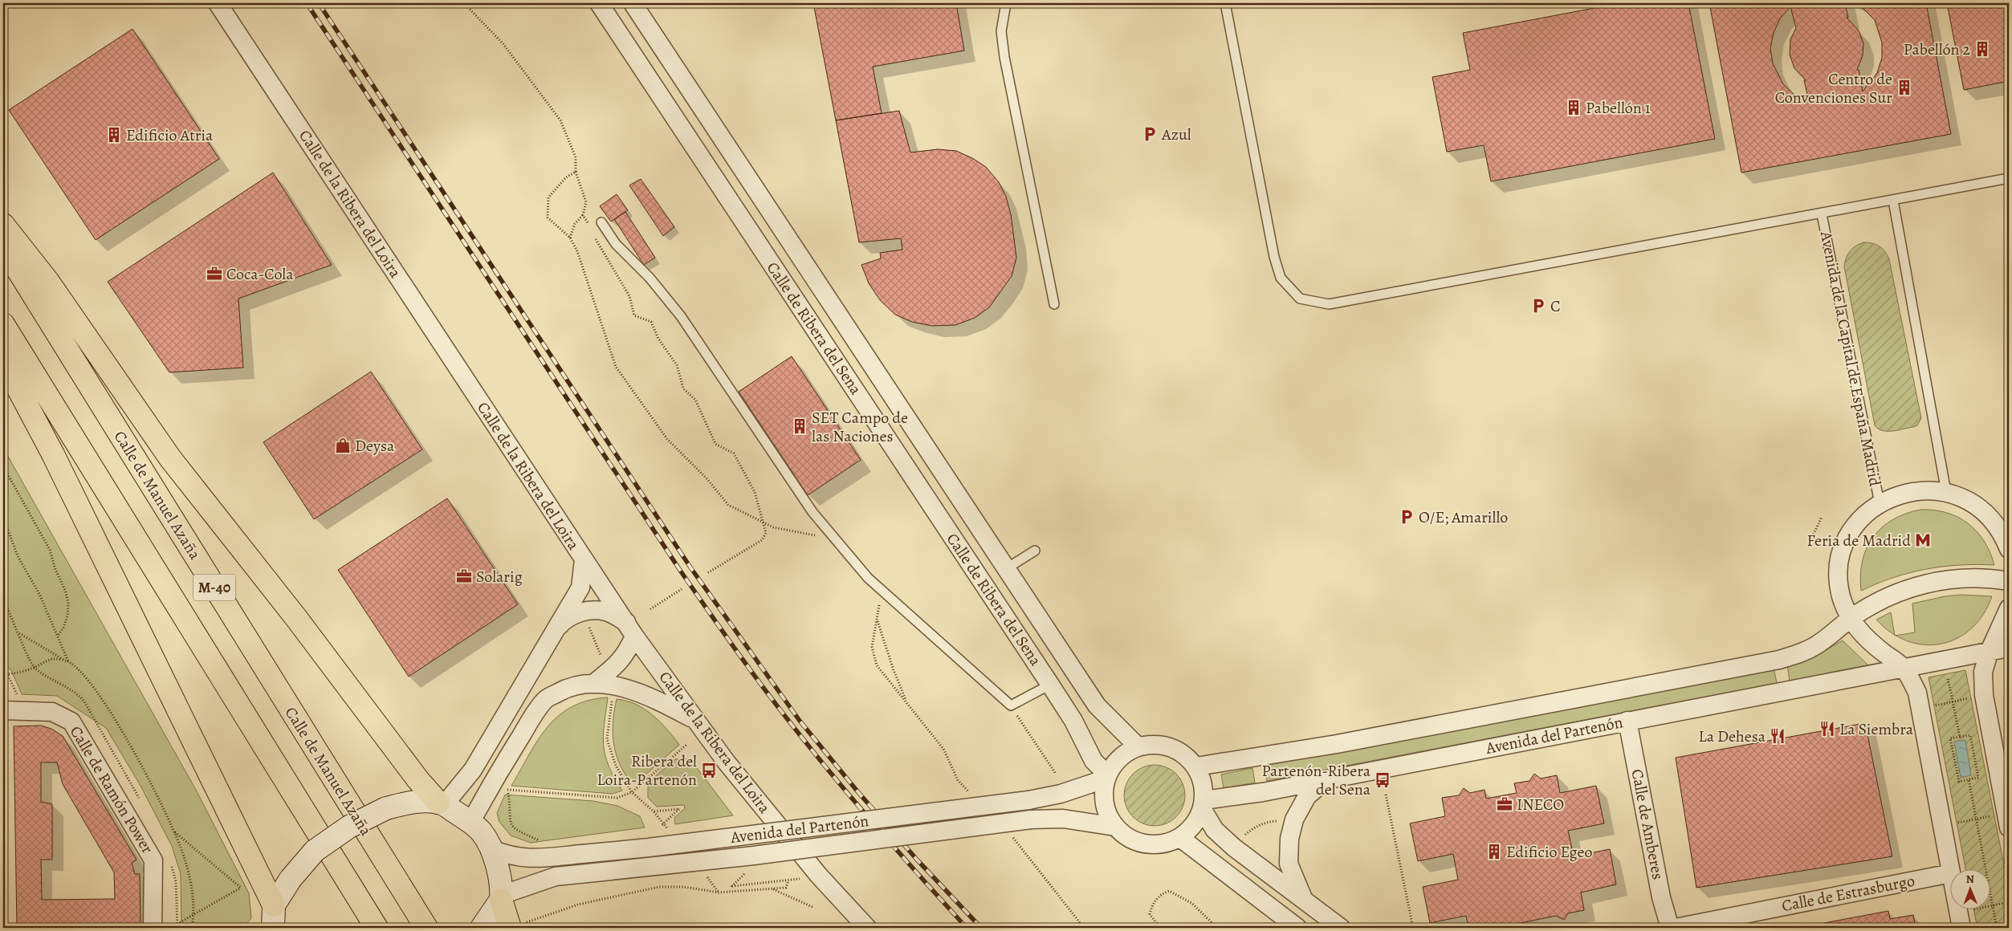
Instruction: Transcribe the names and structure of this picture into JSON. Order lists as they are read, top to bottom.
{
  "streets": {
    "highway": ["Calle de Manuel Azaña", "M-40"],
    "street": [
      "Calle de la Ribera del Loira",
      "Calle de Ribera del Sena",
      "Avenida del Partenón",
      "Calle de Ramón Power",
      "Calle de Amberes",
      "Calle de Estrasburgo"
    ],
    "lane": ["Avenida de la Capital de España Madrid"]
  },
  "crossings": [
    ["Calle de Ribera del Sena", "Avenida del Partenón"],
    ["Avenida del Partenón", "Calle de Amberes"]
  ],
  "places": {
    "building": [
      "Pabellón 2",
      "Centro de Convenciones Sur",
      "Pabellón 1",
      "Edificio Atria",
      "SET Campo de las Naciones",
      "Edificio Egeo"
    ],
    "parking": ["Azul", "C", "O/E; Amarillo"],
    "office": ["Coca-Cola", "Solarig", "INECO"],
    "shop": ["Deysa"],
    "metro station": ["Feria de Madrid"],
    "restaurant": ["La Siembra", "La Dehesa"],
    "bus stop": ["Ribera del Loira-Partenón", "Partenón-Ribera del Sena"]
  },
  "north": "top"
}
